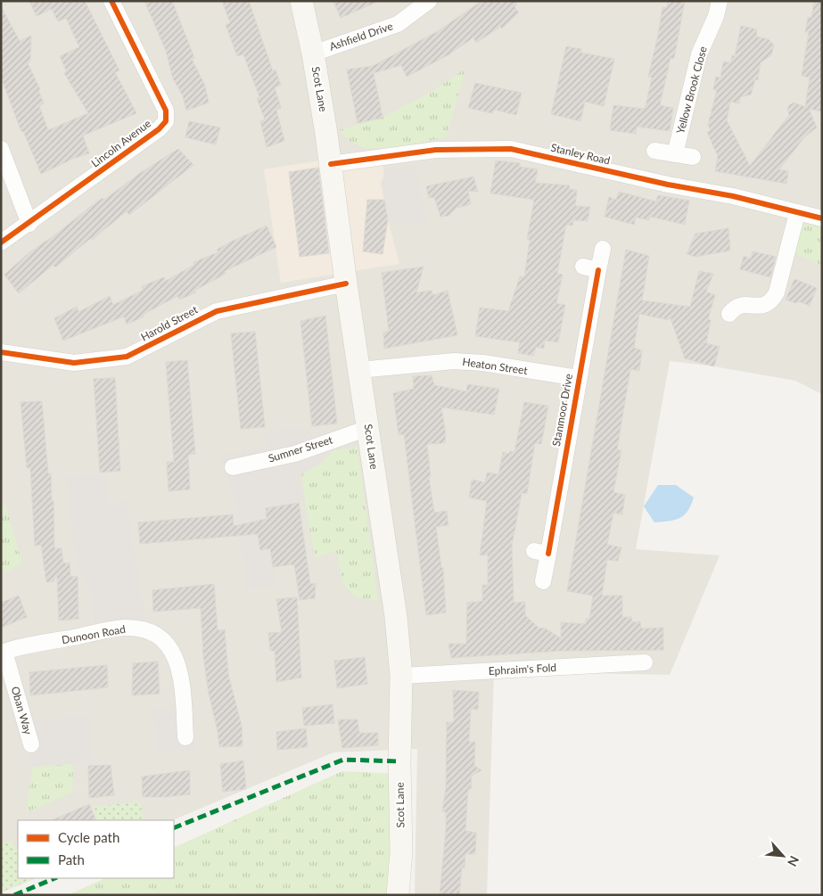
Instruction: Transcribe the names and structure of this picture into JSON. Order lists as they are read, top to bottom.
{
  "streets": {
    "main road": ["Scot Lane"],
    "street": [
      "Ashfield Drive",
      "Yellow Brook Close",
      "Lincoln Avenue",
      "Stanley Road",
      "Harold Street",
      "Heaton Street",
      "Stanmoor Drive",
      "Sumner Street",
      "Dunoon Road",
      "Ephraim's Fold",
      "Oban Way"
    ]
  },
  "crossings": [
    ["Ashfield Drive", "Scot Lane"],
    ["Scot Lane", "Stanley Road"],
    ["Scot Lane", "Harold Street"],
    ["Scot Lane", "Heaton Street"],
    ["Scot Lane", "Sumner Street"],
    ["Scot Lane", "Ephraim's Fold"],
    ["Heaton Street", "Stanmoor Drive"],
    ["Dunoon Road", "Oban Way"]
  ],
  "legend": ["Cycle path", "Path"],
  "north": "bottom right"
}
